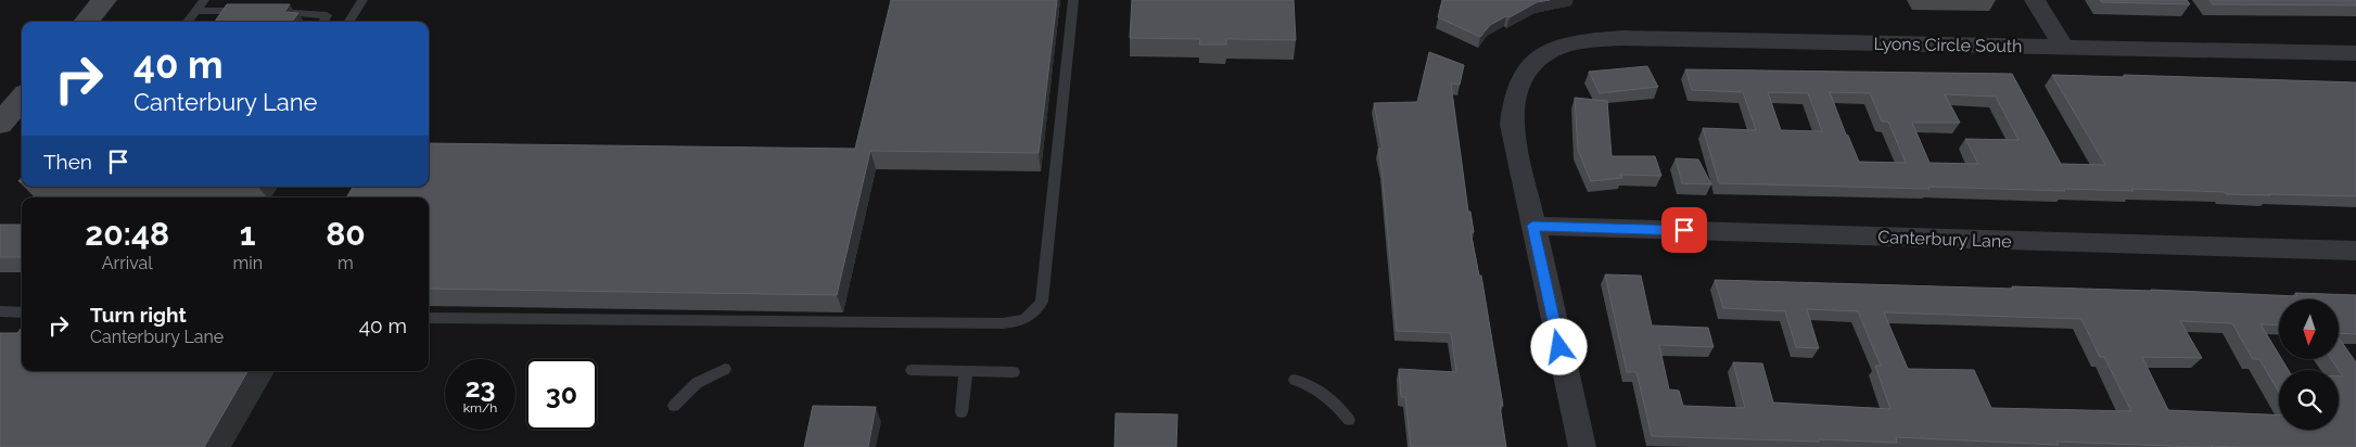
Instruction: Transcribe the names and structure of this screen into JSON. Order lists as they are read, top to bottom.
{
  "streets": {
    "street": ["Lyons Circle South", "Canterbury Lane"]
  },
  "crossings": [
    ["Lyons Circle South", "Canterbury Lane"]
  ],
  "north": "bottom",
  "page": {
    "turn": ["40 m", "Canterbury Lane"],
    "then": "Then",
    "eta": [
      "20:48",
      "Arrival",
      "1",
      "min",
      "80",
      "m"
    ],
    "list": [
      {
        "name": "Turn right",
        "note": "Canterbury Lane",
        "value": "40 m"
      }
    ],
    "speed": "23 km/h",
    "limit": "30"
  }
}
